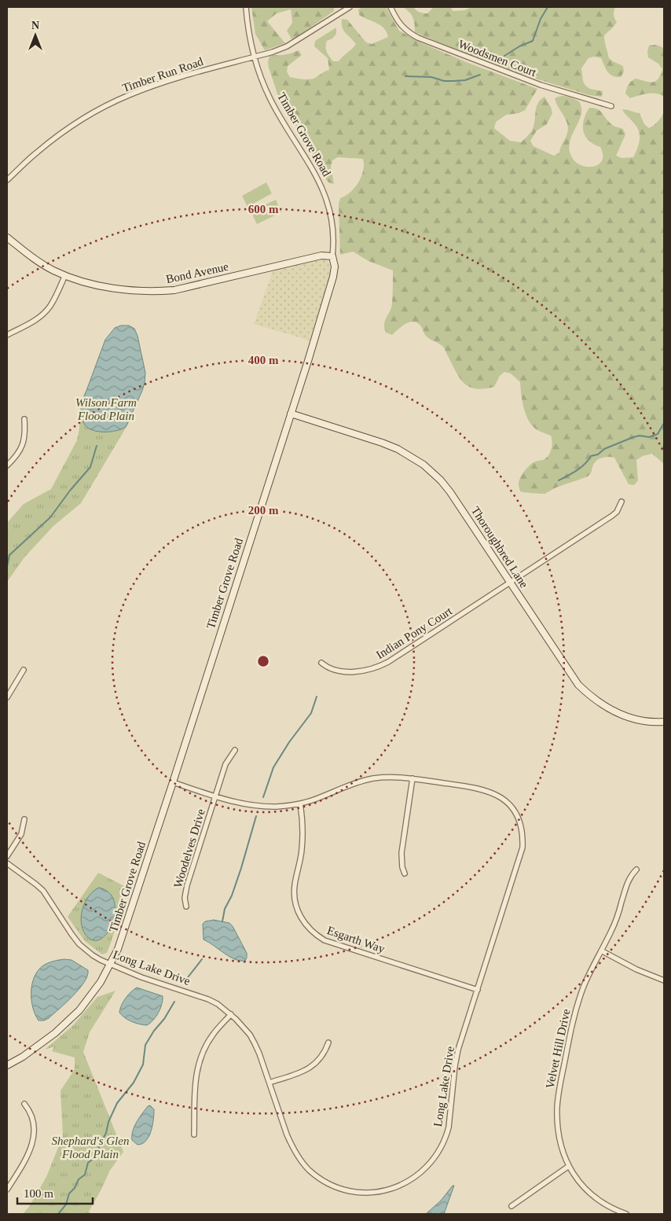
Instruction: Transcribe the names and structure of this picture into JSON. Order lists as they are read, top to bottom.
{
  "streets": {
    "street": [
      "Woodsmen Court",
      "Timber Run Road",
      "Timber Grove Road",
      "Bond Avenue",
      "Thoroughbred Lane",
      "Indian Pony Court",
      "Woodelves Drive",
      "Esgarth Way",
      "Long Lake Drive",
      "Velvet Hill Drive"
    ]
  },
  "crossings": [
    ["Timber Run Road", "Timber Grove Road"],
    ["Timber Grove Road", "Bond Avenue"],
    ["Timber Grove Road", "Thoroughbred Lane"],
    ["Timber Grove Road", "Long Lake Drive"],
    ["Thoroughbred Lane", "Indian Pony Court"],
    ["Woodelves Drive", "Long Lake Drive"],
    ["Esgarth Way", "Long Lake Drive"]
  ],
  "parks": ["Wilson Farm Flood Plain", "Shephard's Glen Flood Plain"],
  "scale_bar": "100 m",
  "north": "top",
  "rings": ["600 m", "400 m", "200 m"]
}
